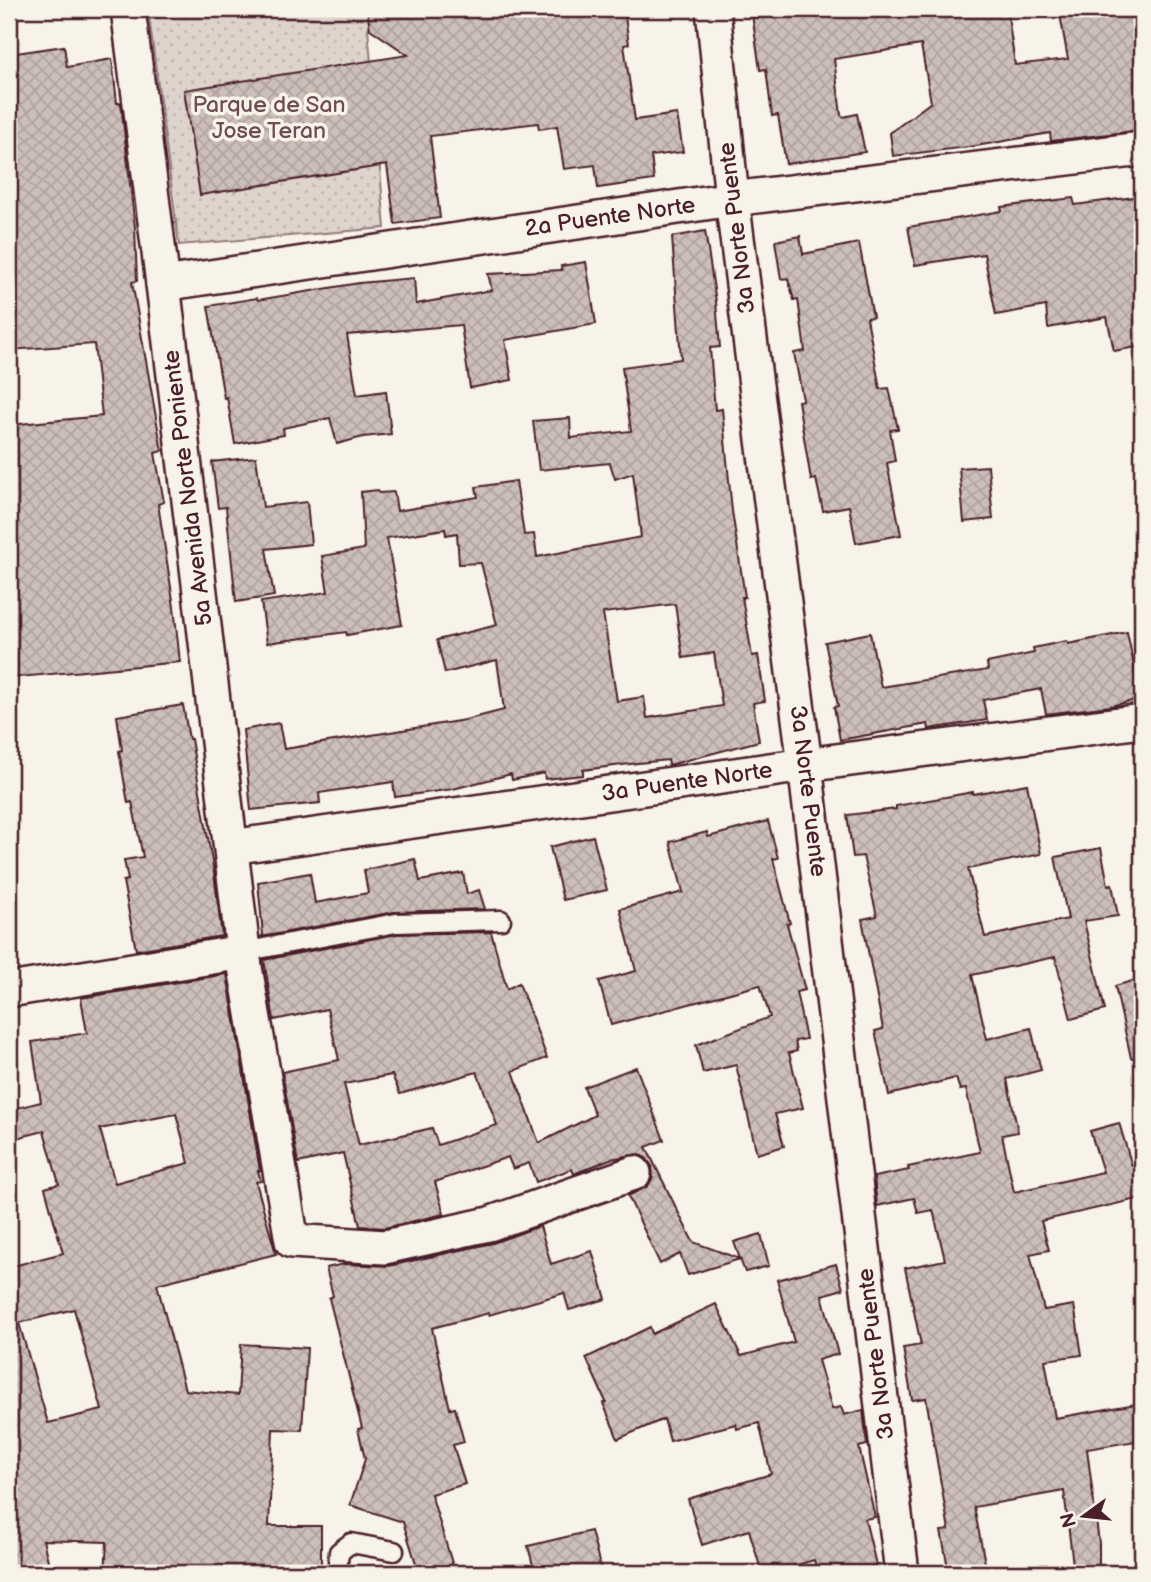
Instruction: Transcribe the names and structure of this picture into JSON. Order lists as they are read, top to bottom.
{
  "streets": {
    "street": [
      "2a Puente Norte",
      "3a Norte Puente",
      "5a Avenida Norte Poniente",
      "3a Puente Norte"
    ]
  },
  "crossings": [
    ["2a Puente Norte", "3a Norte Puente"],
    ["2a Puente Norte", "5a Avenida Norte Poniente"],
    ["3a Norte Puente", "3a Puente Norte"],
    ["5a Avenida Norte Poniente", "3a Puente Norte"]
  ],
  "parks": ["Parque de San Jose Teran"],
  "north": "left"
}
